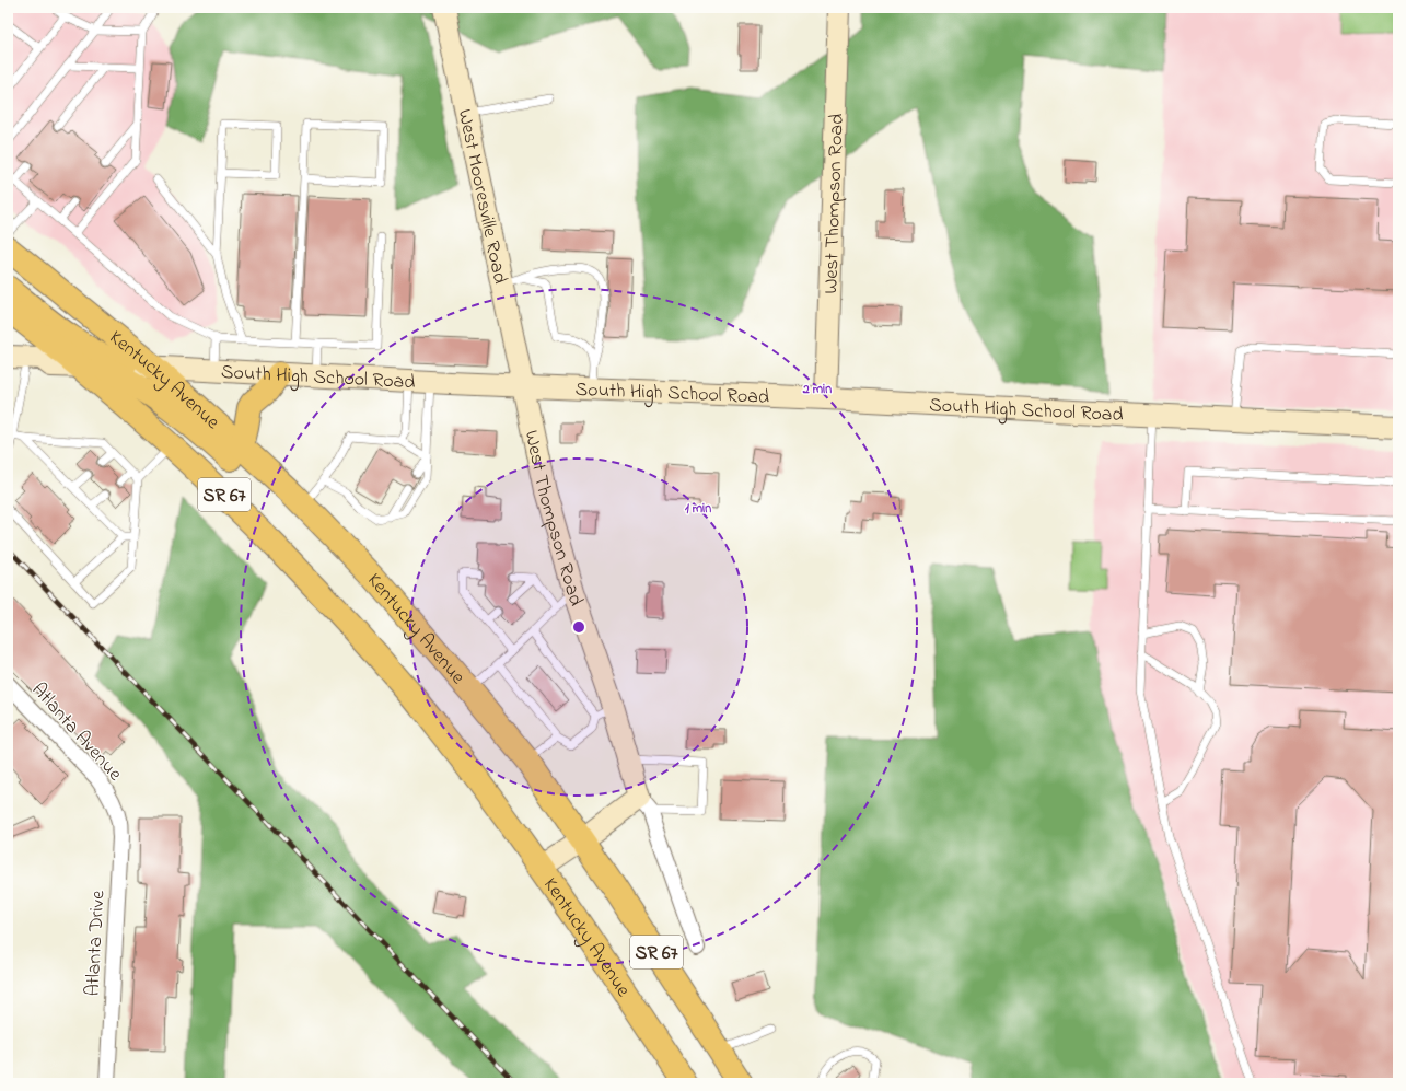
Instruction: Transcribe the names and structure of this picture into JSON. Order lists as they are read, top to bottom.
{
  "streets": {
    "main road": [
      "West Mooresville Road",
      "West Thompson Road",
      "South High School Road",
      "Kentucky Avenue",
      "SR 67"
    ],
    "street": ["Atlanta Avenue", "Atlanta Drive"]
  },
  "crossings": [
    ["West Mooresville Road", "West Thompson Road"],
    ["West Mooresville Road", "South High School Road"],
    ["West Thompson Road", "South High School Road"],
    ["South High School Road", "Kentucky Avenue"],
    ["Atlanta Avenue", "Atlanta Drive"]
  ],
  "rings": ["2 min", "1 min"]
}
